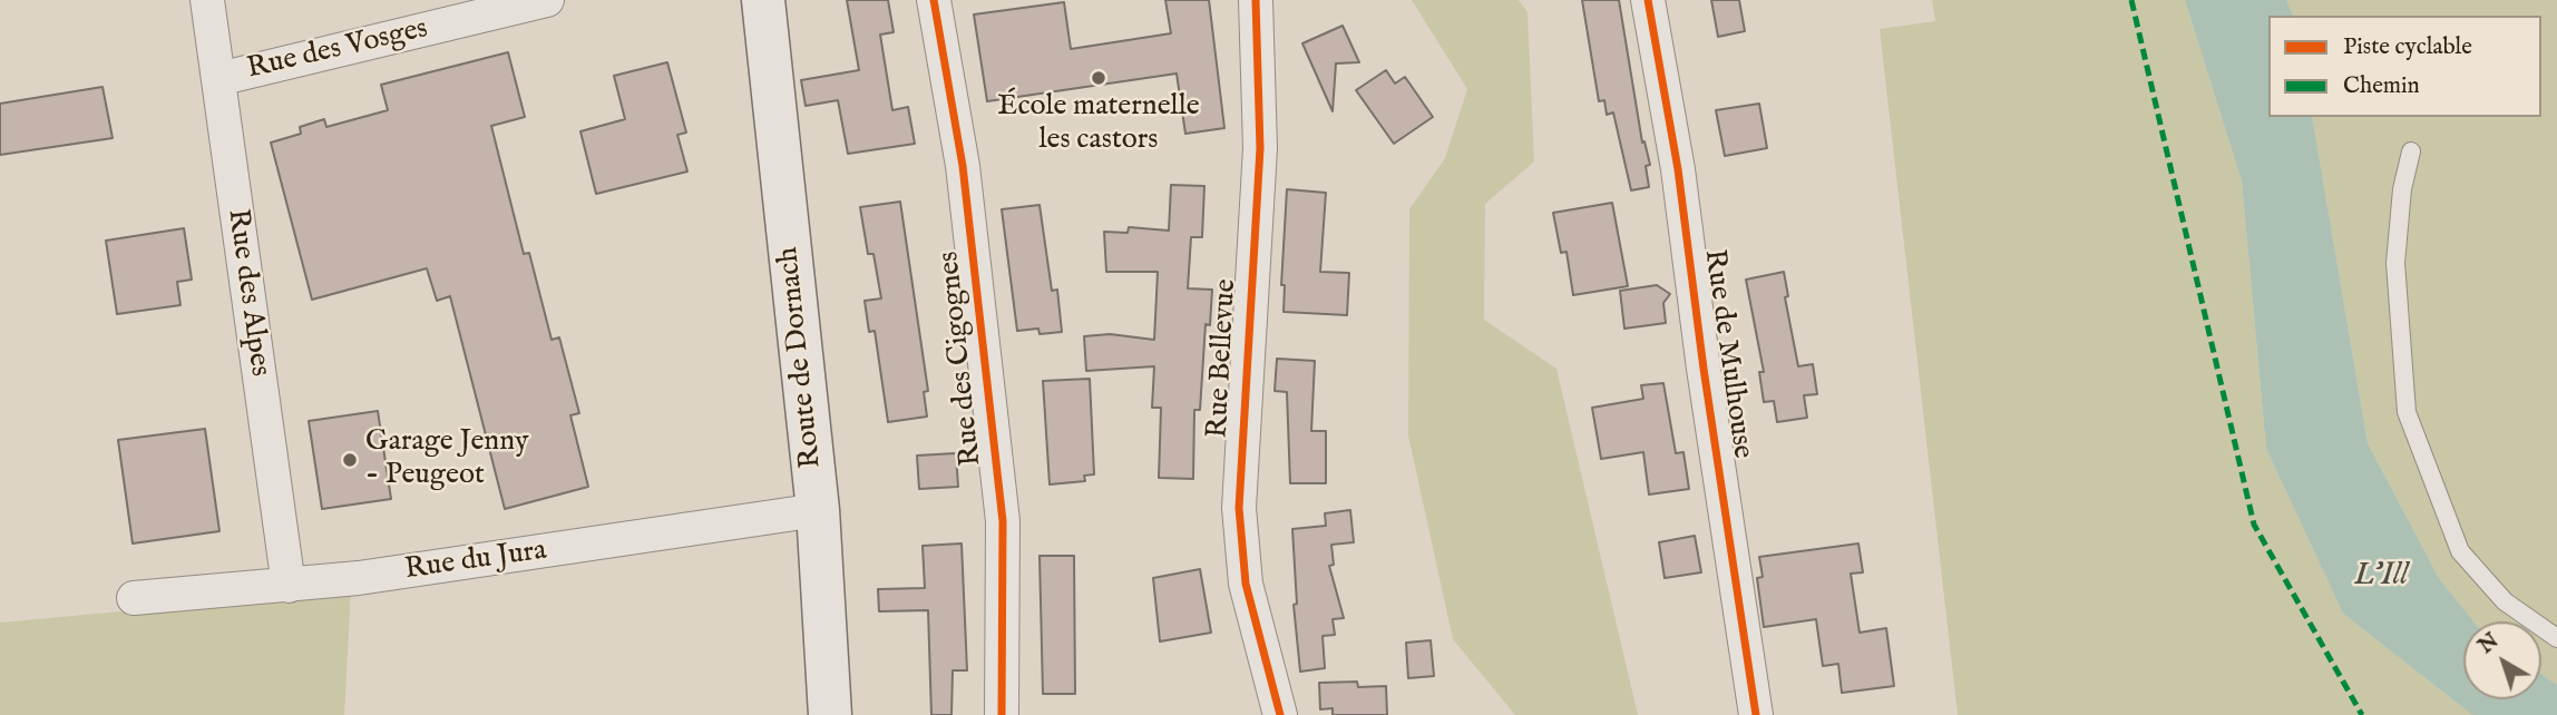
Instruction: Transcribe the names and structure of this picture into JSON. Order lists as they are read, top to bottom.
{
  "streets": {
    "main road": ["Route de Dornach"],
    "street": [
      "Rue des Vosges",
      "Rue des Alpes",
      "Rue de Mulhouse",
      "Rue des Cigognes",
      "Rue Bellevue",
      "Rue du Jura"
    ]
  },
  "crossings": [
    ["Rue des Vosges", "Rue des Alpes"],
    ["Rue des Alpes", "Rue du Jura"],
    ["Route de Dornach", "Rue du Jura"]
  ],
  "water": ["L'Ill"],
  "places": ["École maternelle les castors", "Garage Jenny - Peugeot"],
  "legend": ["Piste cyclable", "Chemin"],
  "north": "top left"
}
